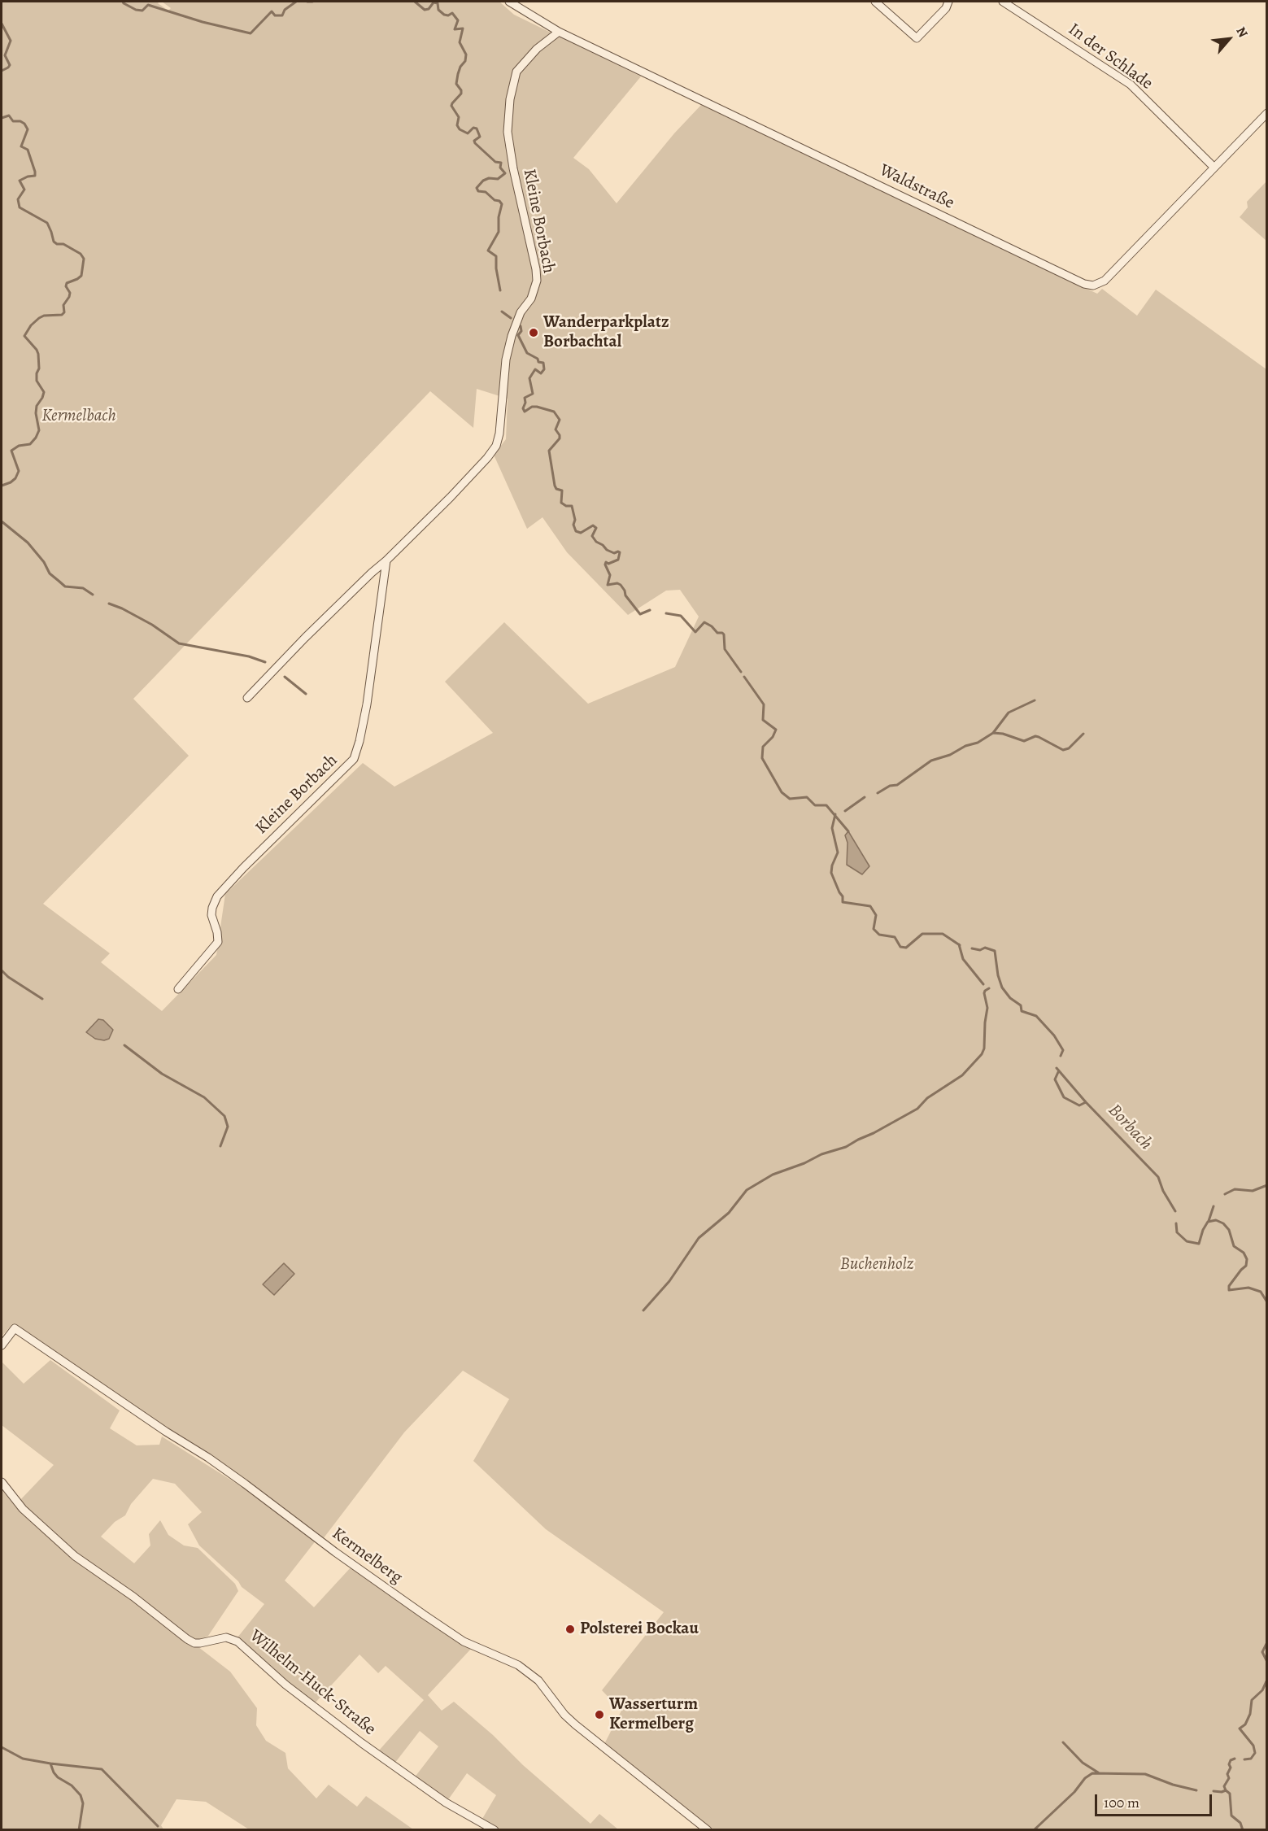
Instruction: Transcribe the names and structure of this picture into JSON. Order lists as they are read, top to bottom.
{
  "streets": {
    "street": [
      "In der Schlade",
      "Waldstraße",
      "Kleine Borbach",
      "Kermelberg",
      "Wilhelm-Huck-Straße"
    ]
  },
  "crossings": [
    ["In der Schlade", "Waldstraße"],
    ["Waldstraße", "Kleine Borbach"]
  ],
  "water": ["Borbach"],
  "parks": ["Kermelbach", "Buchenholz"],
  "places": ["Wanderparkplatz Borbachtal", "Polsterei Bockau", "Wasserturm Kermelberg"],
  "scale_bar": "100 m",
  "north": "top right"
}
